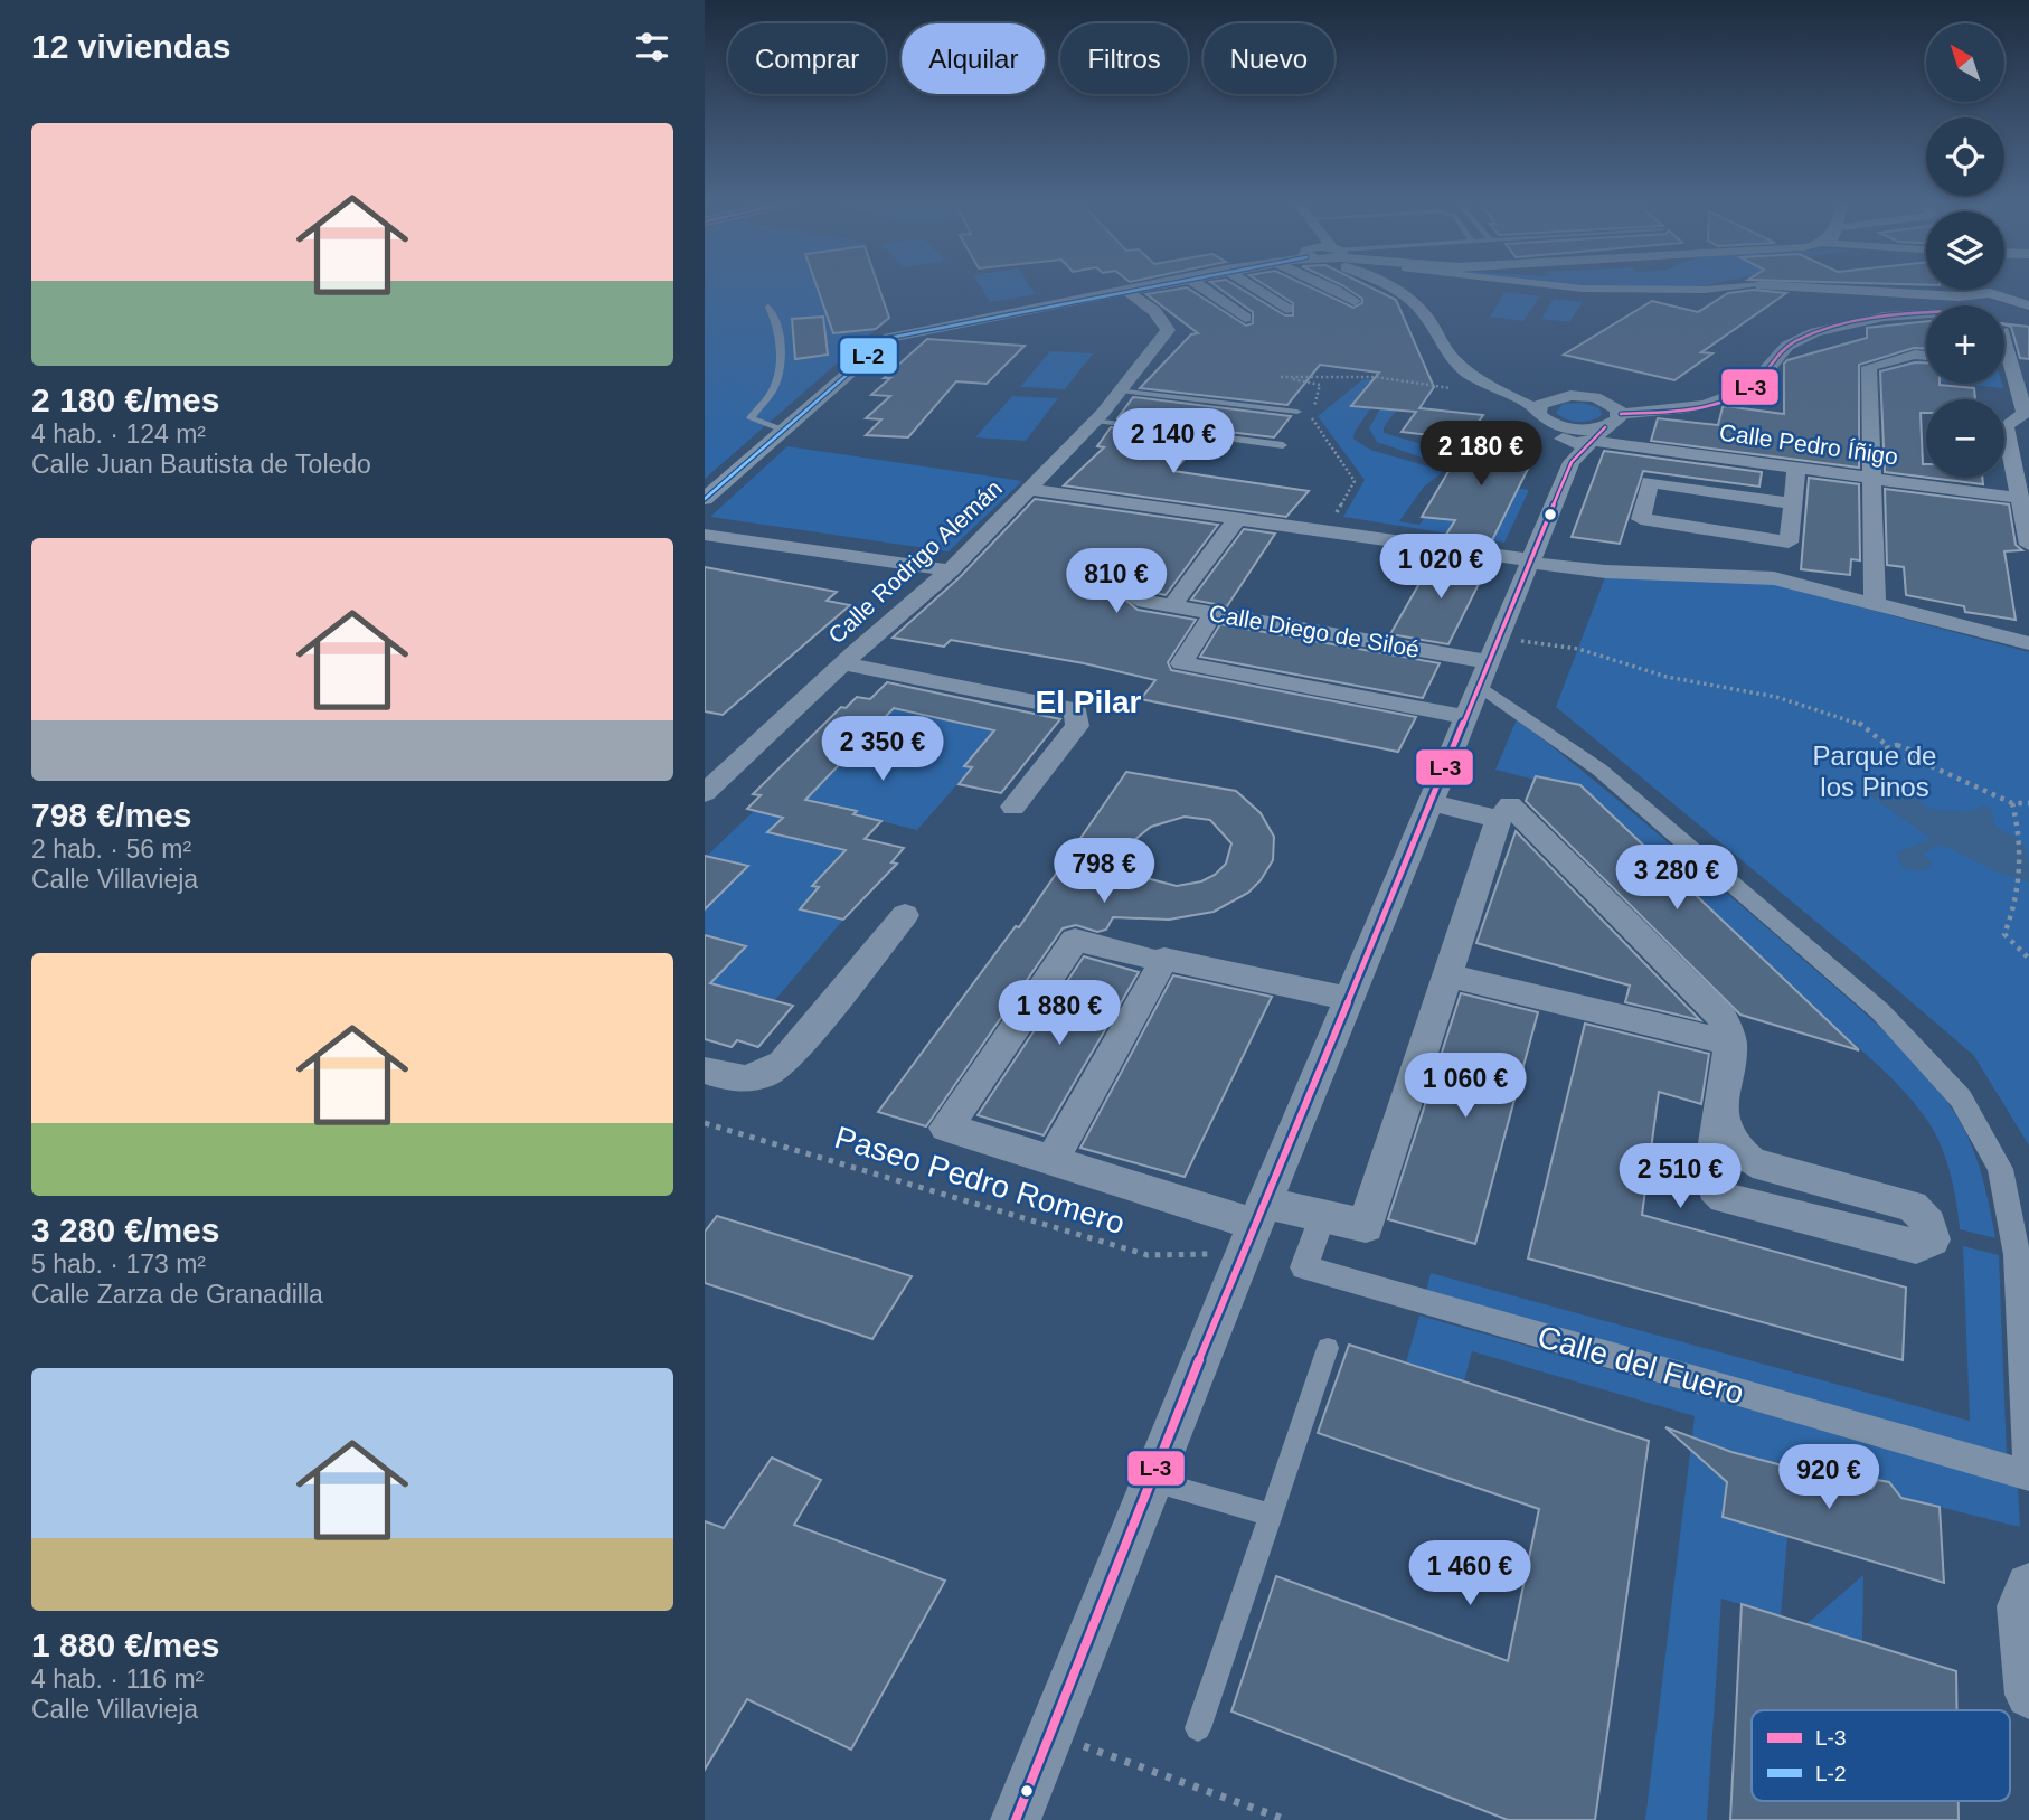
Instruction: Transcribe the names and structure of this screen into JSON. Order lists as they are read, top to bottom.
{
  "streets": {
    "street": [
      "Calle Pedro Íñigo",
      "Calle Rodrigo Alemán",
      "Calle Diego de Siloé",
      "Calle del Fuero"
    ],
    "path": ["Paseo Pedro Romero"]
  },
  "districts": ["El Pilar"],
  "parks": ["Parque de los Pinos"],
  "lines": ["transit line L-2", "transit line L-3"],
  "legend": ["L-3", "L-2"],
  "north": "top left",
  "page": {
    "heading": "12 viviendas",
    "map_buttons": ["+", "−"],
    "chip": [
      "Comprar",
      "Alquilar",
      "Filtros",
      "Nuevo"
    ],
    "list": [
      {
        "name": "2 180 €/mes",
        "note": "4 hab. · 124 m² · Calle Juan Bautista de Toledo"
      },
      {
        "name": "798 €/mes",
        "note": "2 hab. · 56 m² · Calle Villavieja"
      },
      {
        "name": "3 280 €/mes",
        "note": "5 hab. · 173 m² · Calle Zarza de Granadilla"
      },
      {
        "name": "1 880 €/mes",
        "note": "4 hab. · 116 m² · Calle Villavieja"
      }
    ],
    "price": [
      "2 140 €",
      "2 180 €",
      "1 020 €",
      "810 €",
      "2 350 €",
      "798 €",
      "3 280 €",
      "1 880 €",
      "1 060 €",
      "2 510 €",
      "920 €",
      "1 460 €"
    ]
  }
}
